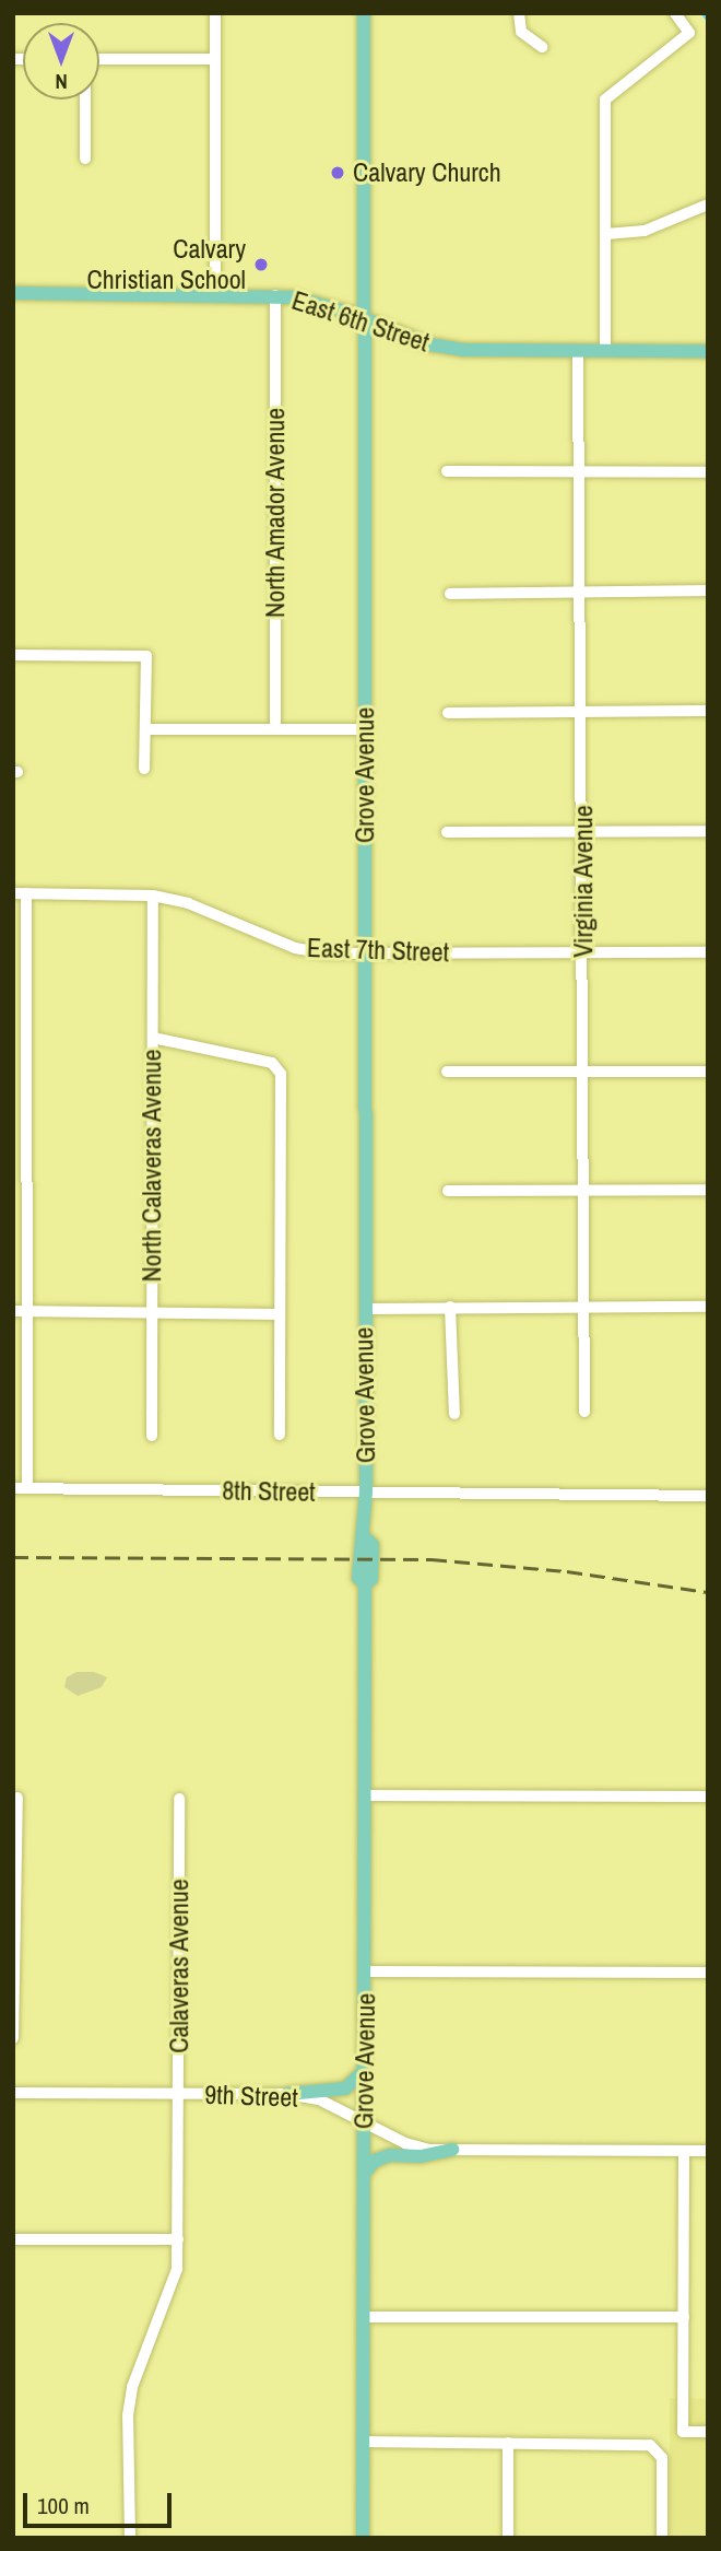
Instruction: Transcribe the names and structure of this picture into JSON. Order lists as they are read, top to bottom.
{
  "streets": {
    "main road": ["East 6th Street", "Grove Avenue"],
    "street": [
      "North Amador Avenue",
      "Virginia Avenue",
      "East 7th Street",
      "North Calaveras Avenue",
      "8th Street",
      "Calaveras Avenue",
      "9th Street"
    ]
  },
  "crossings": [
    ["East 6th Street", "North Amador Avenue"],
    ["East 6th Street", "Grove Avenue"],
    ["East 6th Street", "Virginia Avenue"],
    ["Grove Avenue", "East 7th Street"],
    ["Grove Avenue", "8th Street"],
    ["Grove Avenue", "9th Street"],
    ["Virginia Avenue", "East 7th Street"],
    ["East 7th Street", "North Calaveras Avenue"],
    ["Calaveras Avenue", "9th Street"]
  ],
  "places": ["Calvary Church", "Calvary Christian School"],
  "scale_bar": "100 m",
  "north": "bottom"
}
